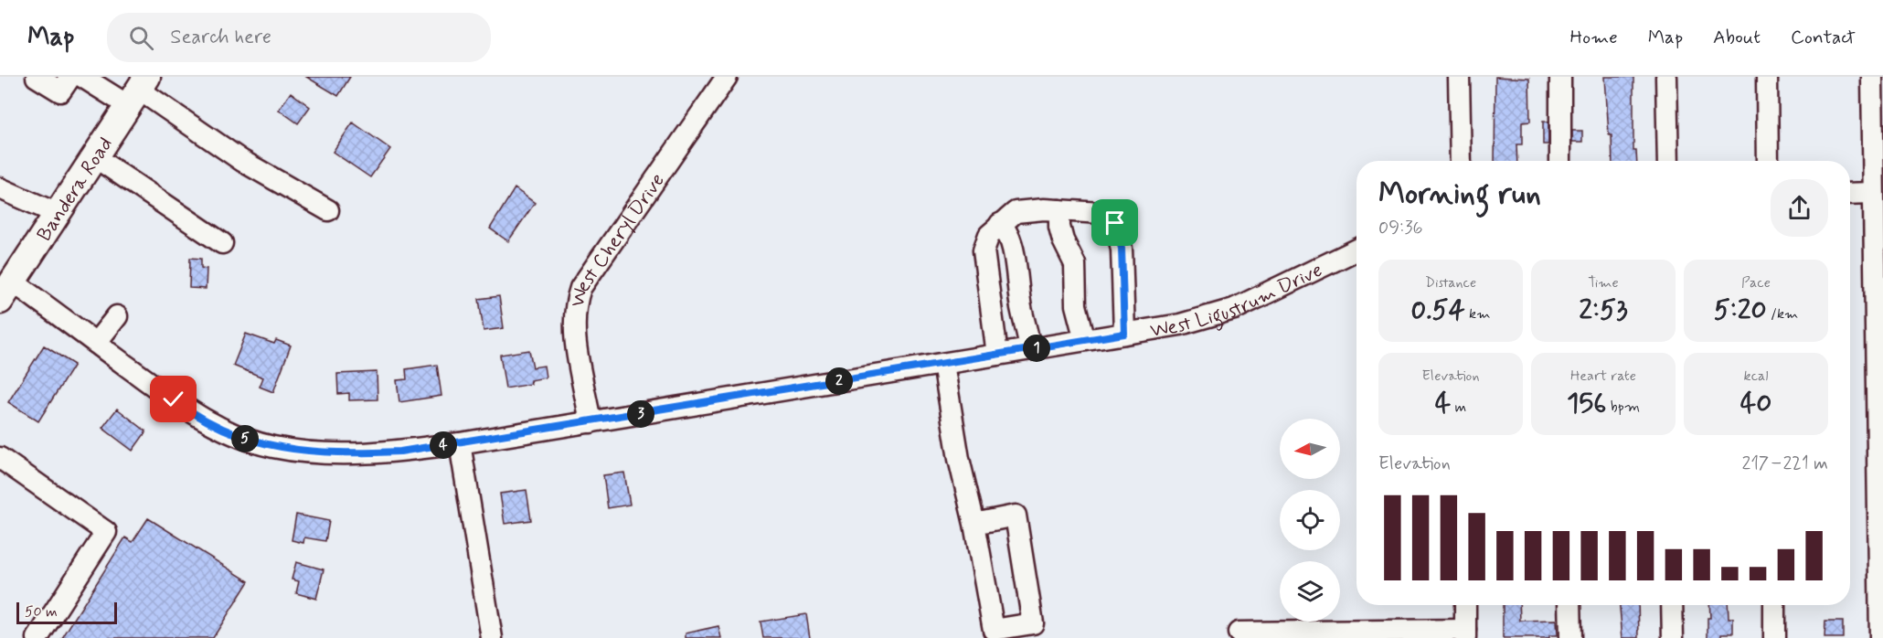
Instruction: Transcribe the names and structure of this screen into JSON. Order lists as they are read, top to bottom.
{
  "streets": {
    "main road": ["Bandera Road"],
    "street": ["West Cheryl Drive", "West Ligustrum Drive"]
  },
  "crossings": [
    ["Bandera Road", "West Ligustrum Drive"],
    ["West Cheryl Drive", "West Ligustrum Drive"]
  ],
  "scale_bar": "50 m",
  "north": "left",
  "page": {
    "header": "Map",
    "search": "Search here",
    "nav": [
      "Home",
      "Map",
      "About",
      "Contact"
    ],
    "heading": ["Morning run", "09:36"],
    "stats": [
      ["Distance", "0.54 km"],
      ["Time", "2:53"],
      ["Pace", "5:20 /km"],
      ["Elevation", "4 m"],
      ["Heart rate", "156 bpm"],
      ["kcal", "40"]
    ],
    "pins": [
      "1",
      "2",
      "3",
      "5",
      "4"
    ],
    "chart": ["Elevation", "217–221 m"],
    "scale": "50 m"
  }
}
